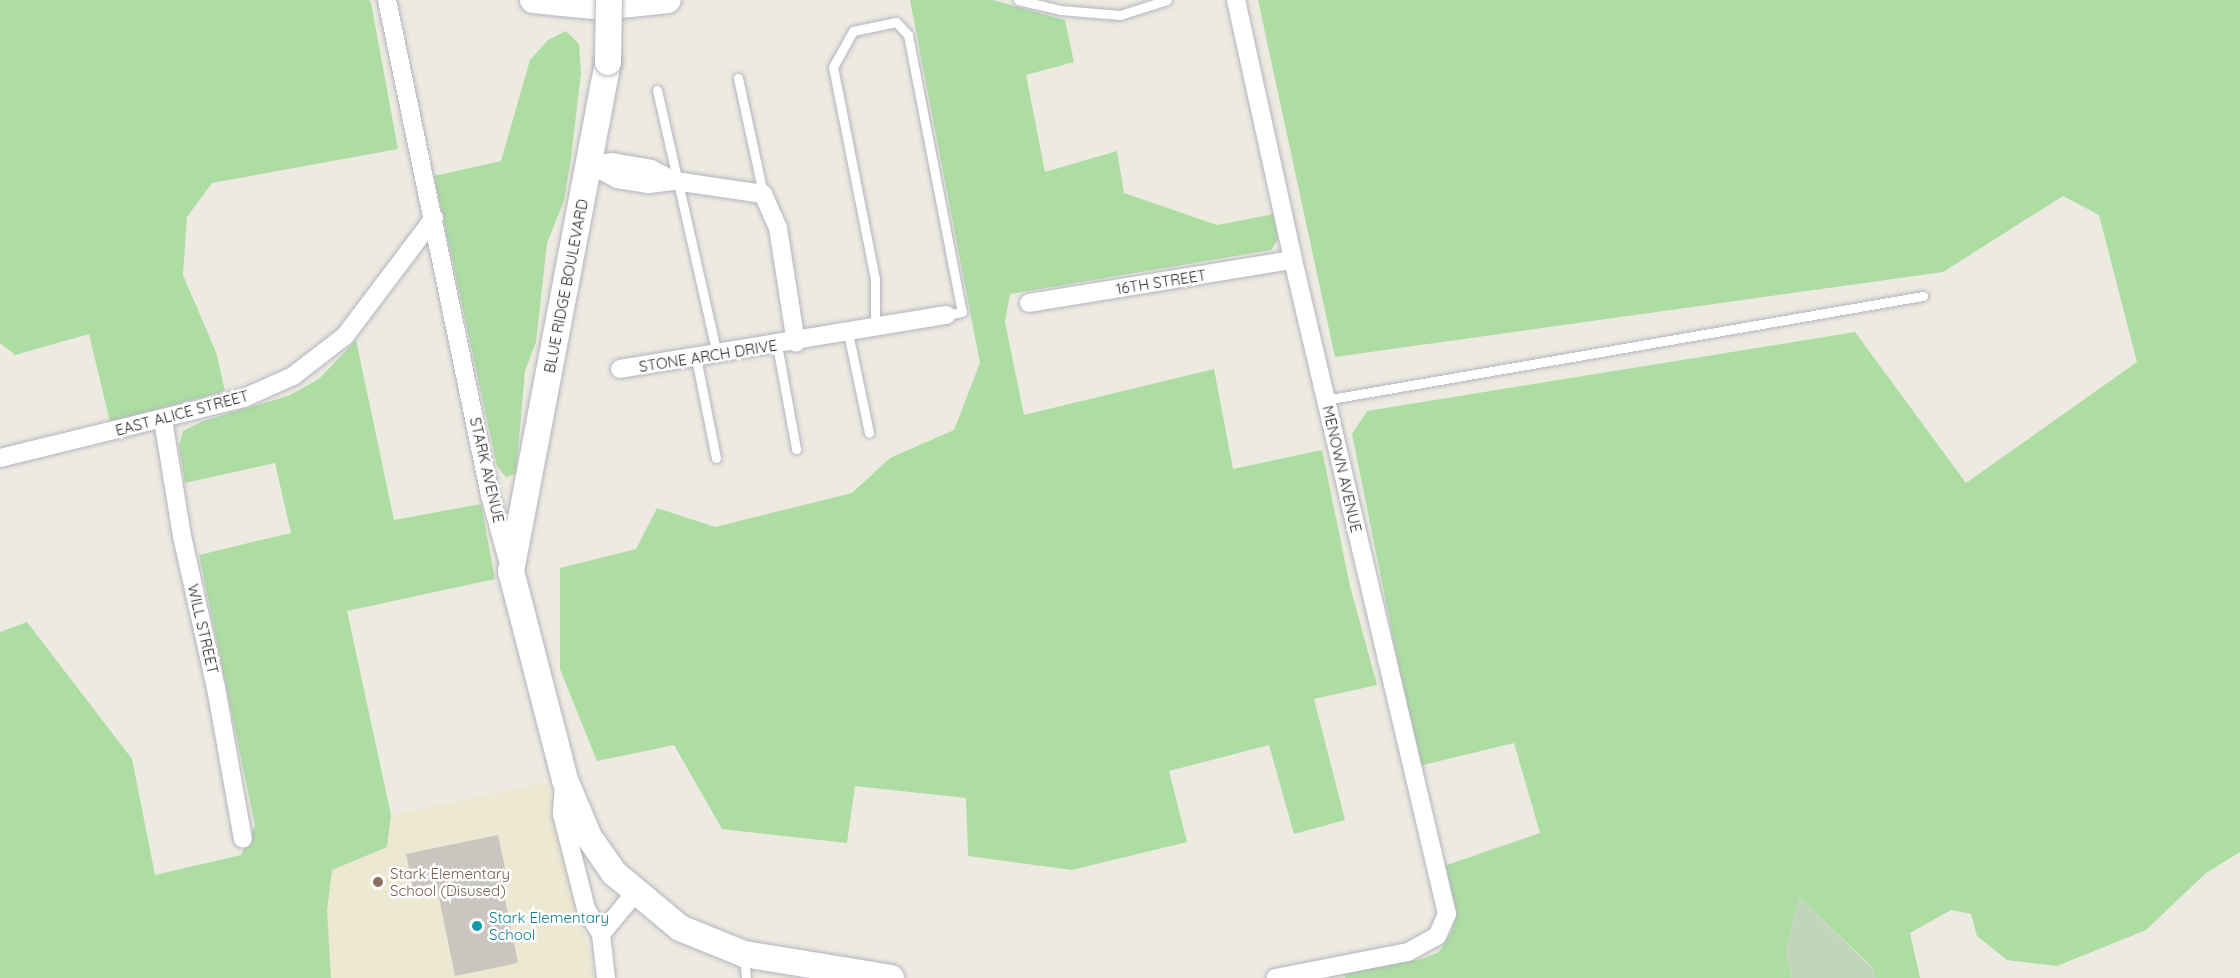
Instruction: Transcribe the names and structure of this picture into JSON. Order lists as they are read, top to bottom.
{
  "streets": {
    "main road": ["BLUE RIDGE BOULEVARD", "STARK AVENUE"],
    "street": [
      "16TH STREET",
      "STONE ARCH DRIVE",
      "EAST ALICE STREET",
      "MENOWN AVENUE",
      "WILL STREET"
    ]
  },
  "crossings": [
    ["16TH STREET", "MENOWN AVENUE"],
    ["BLUE RIDGE BOULEVARD", "STARK AVENUE"],
    ["EAST ALICE STREET", "STARK AVENUE"],
    ["EAST ALICE STREET", "WILL STREET"]
  ],
  "places": ["Stark Elementary School (Disused)", "Stark Elementary School"]
}
